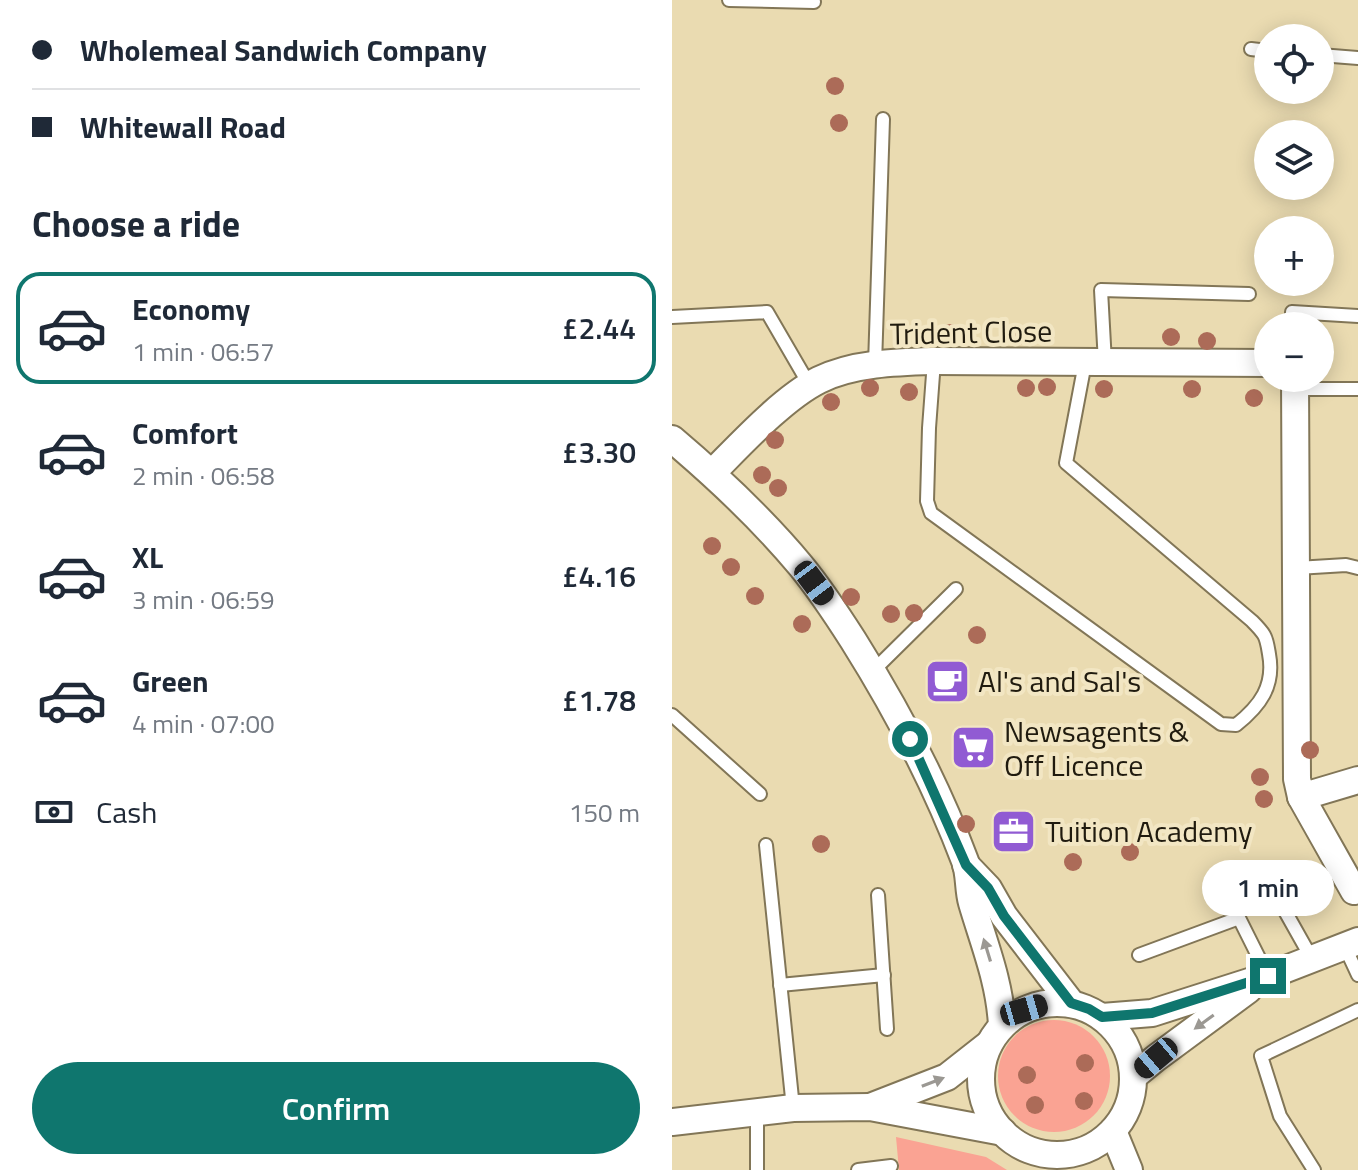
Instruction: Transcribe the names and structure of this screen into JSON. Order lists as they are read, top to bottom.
{
  "streets": {
    "street": ["Trident Close"]
  },
  "places": {
    "cafe": ["Al's and Sal's"],
    "supermarket": ["Newsagents & Off Licence"],
    "office": ["Tuition Academy"]
  },
  "page": {
    "banner": ["Wholemeal Sandwich Company", "Whitewall Road"],
    "map_buttons": ["+", "−"],
    "heading": "Choose a ride",
    "list": [
      {
        "name": "Economy",
        "note": "1 min · 06:57",
        "value": "£2.44"
      },
      {
        "name": "Comfort",
        "note": "2 min · 06:58",
        "value": "£3.30"
      },
      {
        "name": "XL",
        "note": "3 min · 06:59",
        "value": "£4.16"
      },
      {
        "name": "Green",
        "note": "4 min · 07:00",
        "value": "£1.78"
      }
    ],
    "pay": ["Cash", "150 m"],
    "bubble": "1 min",
    "buttons": "Confirm"
  }
}
